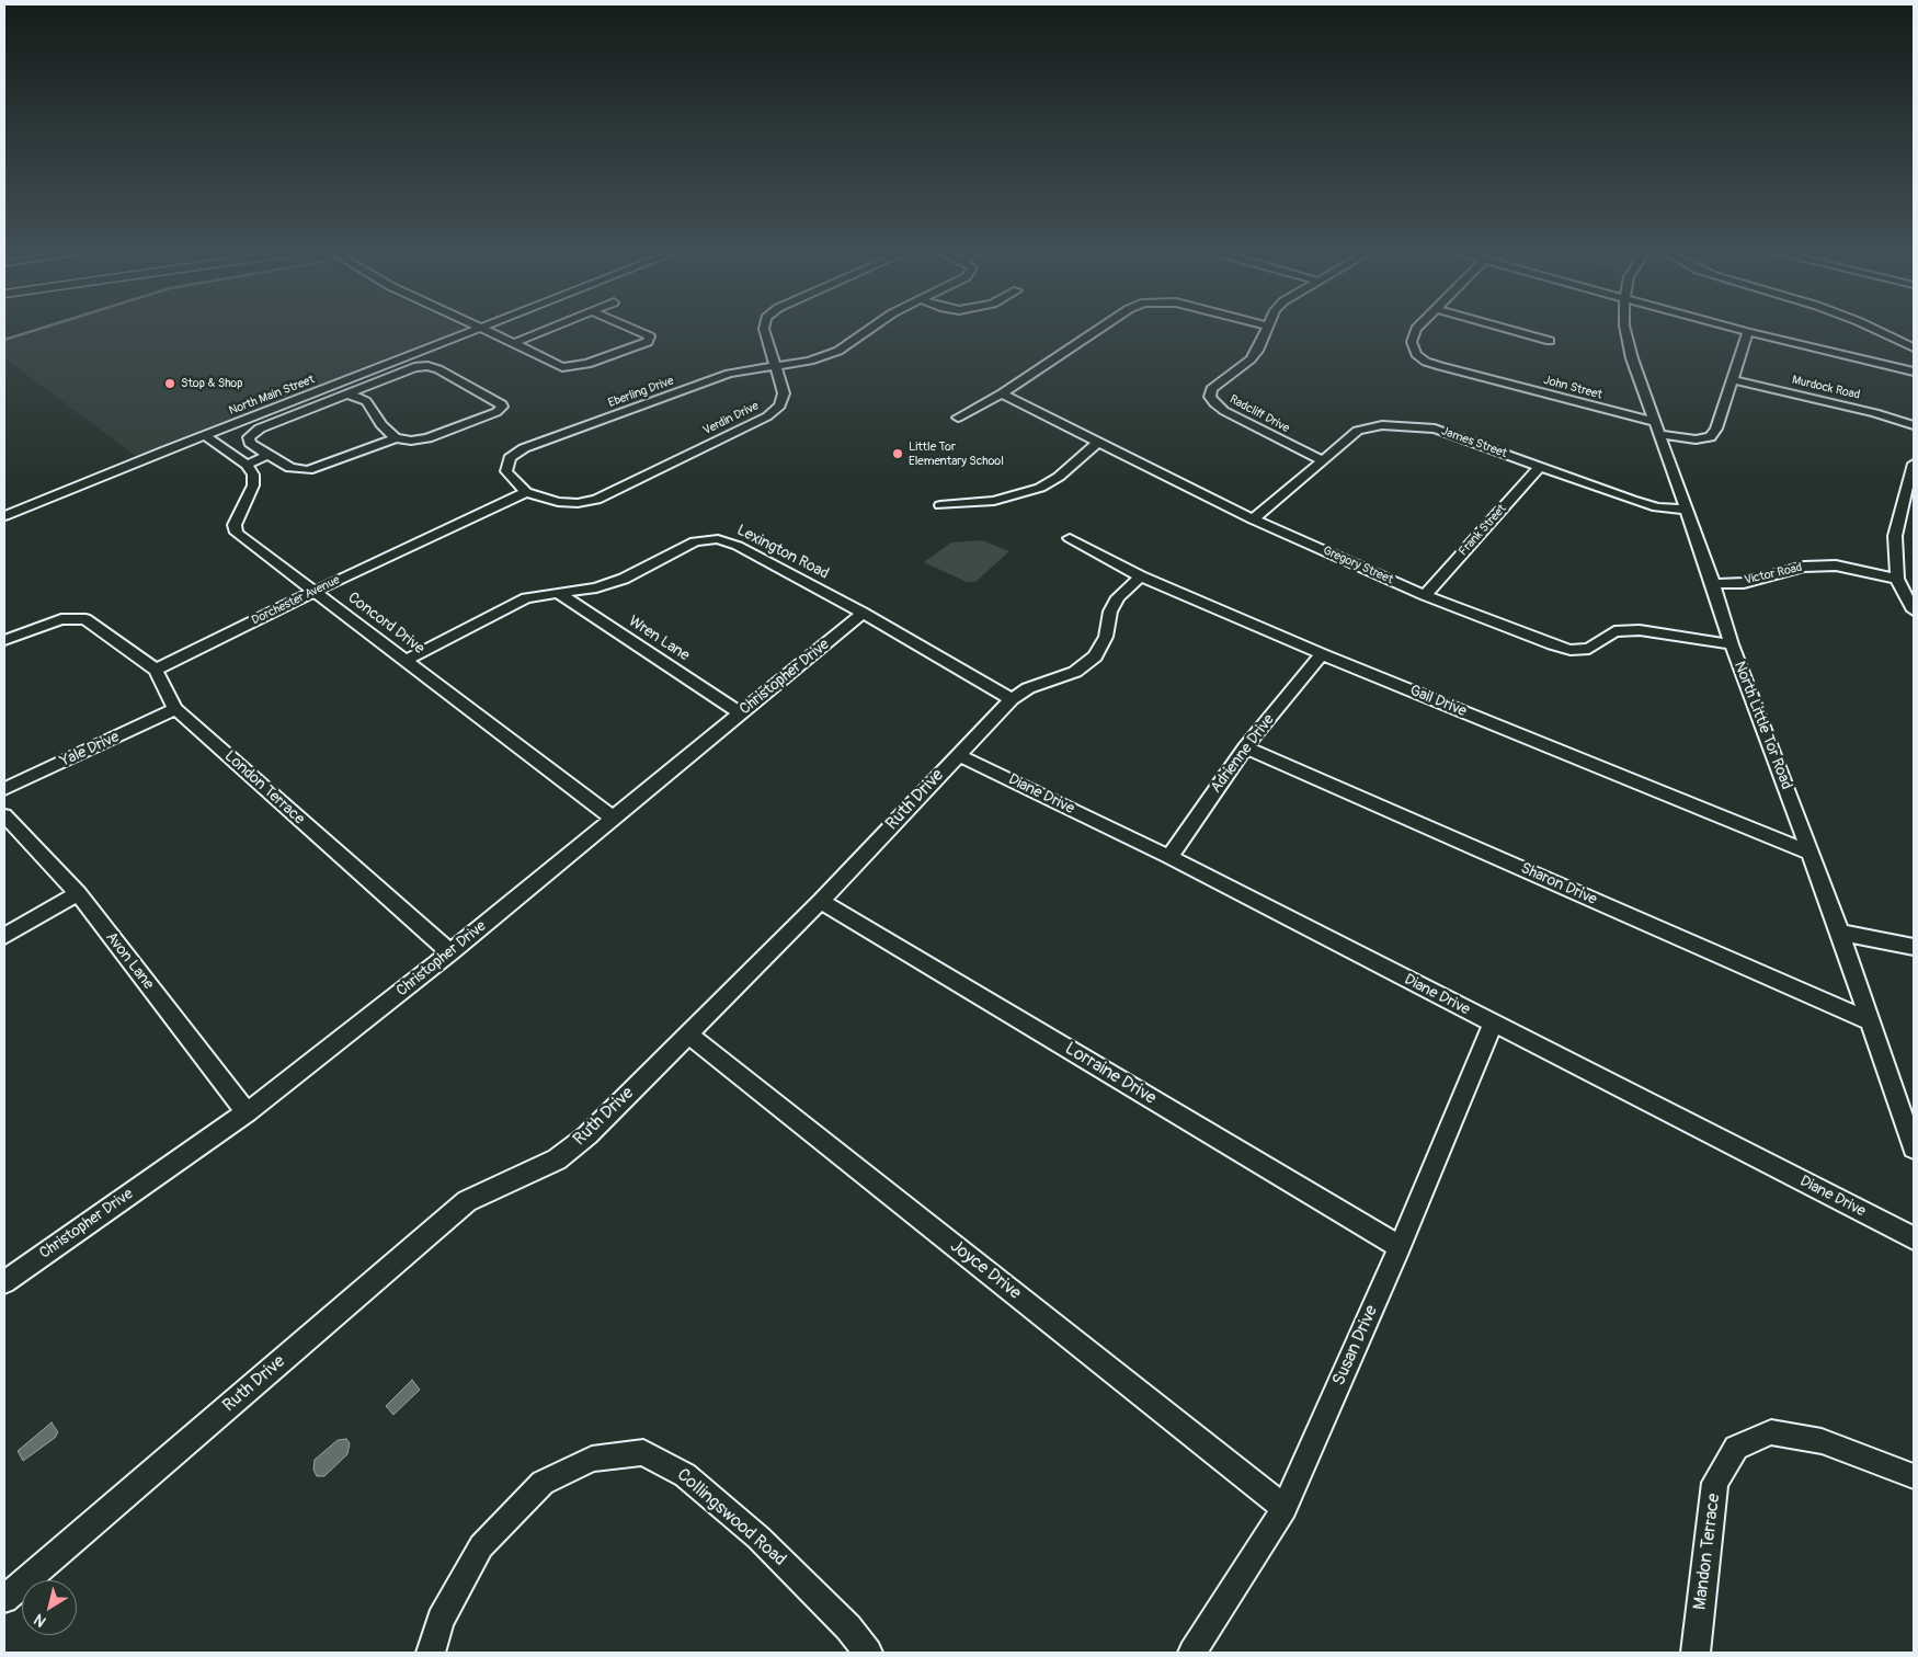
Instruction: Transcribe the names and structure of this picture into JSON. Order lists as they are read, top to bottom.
{
  "streets": {
    "street": [
      "John Street",
      "Murdock Road",
      "Eberling Drive",
      "North Main Street",
      "Radcliff Drive",
      "Verdin Drive",
      "James Street",
      "Frank Street",
      "Lexington Road",
      "Gregory Street",
      "Victor Road",
      "Dorchester Avenue",
      "Concord Drive",
      "Wren Lane",
      "Christopher Drive",
      "Gail Drive",
      "North Little Tor Road",
      "Yale Drive",
      "Adrienne Drive",
      "London Terrace",
      "Diane Drive",
      "Ruth Drive",
      "Sharon Drive",
      "Avon Lane",
      "Lorraine Drive",
      "Joyce Drive",
      "Susan Drive",
      "Collingswood Road",
      "Mandon Terrace"
    ]
  },
  "crossings": [
    ["John Street", "North Little Tor Road"],
    ["Eberling Drive", "Verdin Drive"],
    ["Eberling Drive", "Dorchester Avenue"],
    ["Radcliff Drive", "James Street"],
    ["Verdin Drive", "Dorchester Avenue"],
    ["James Street", "Frank Street"],
    ["James Street", "Gregory Street"],
    ["James Street", "North Little Tor Road"],
    ["Frank Street", "Gregory Street"],
    ["Lexington Road", "Concord Drive"],
    ["Lexington Road", "Wren Lane"],
    ["Lexington Road", "Christopher Drive"],
    ["Lexington Road", "Ruth Drive"],
    ["Gregory Street", "North Little Tor Road"],
    ["Victor Road", "North Little Tor Road"],
    ["Dorchester Avenue", "Concord Drive"],
    ["Dorchester Avenue", "London Terrace"],
    ["Concord Drive", "Christopher Drive"],
    ["Wren Lane", "Christopher Drive"],
    ["Christopher Drive", "London Terrace"],
    ["Christopher Drive", "Avon Lane"],
    ["Gail Drive", "North Little Tor Road"],
    ["Gail Drive", "Adrienne Drive"],
    ["Gail Drive", "Ruth Drive"],
    ["North Little Tor Road", "Sharon Drive"],
    ["Yale Drive", "London Terrace"],
    ["Adrienne Drive", "Diane Drive"],
    ["Adrienne Drive", "Sharon Drive"],
    ["Diane Drive", "Ruth Drive"],
    ["Diane Drive", "Susan Drive"],
    ["Ruth Drive", "Lorraine Drive"],
    ["Ruth Drive", "Joyce Drive"],
    ["Lorraine Drive", "Susan Drive"],
    ["Joyce Drive", "Susan Drive"]
  ],
  "places": ["Stop & Shop", "Little Tor Elementary School"],
  "north": "bottom left"
}
